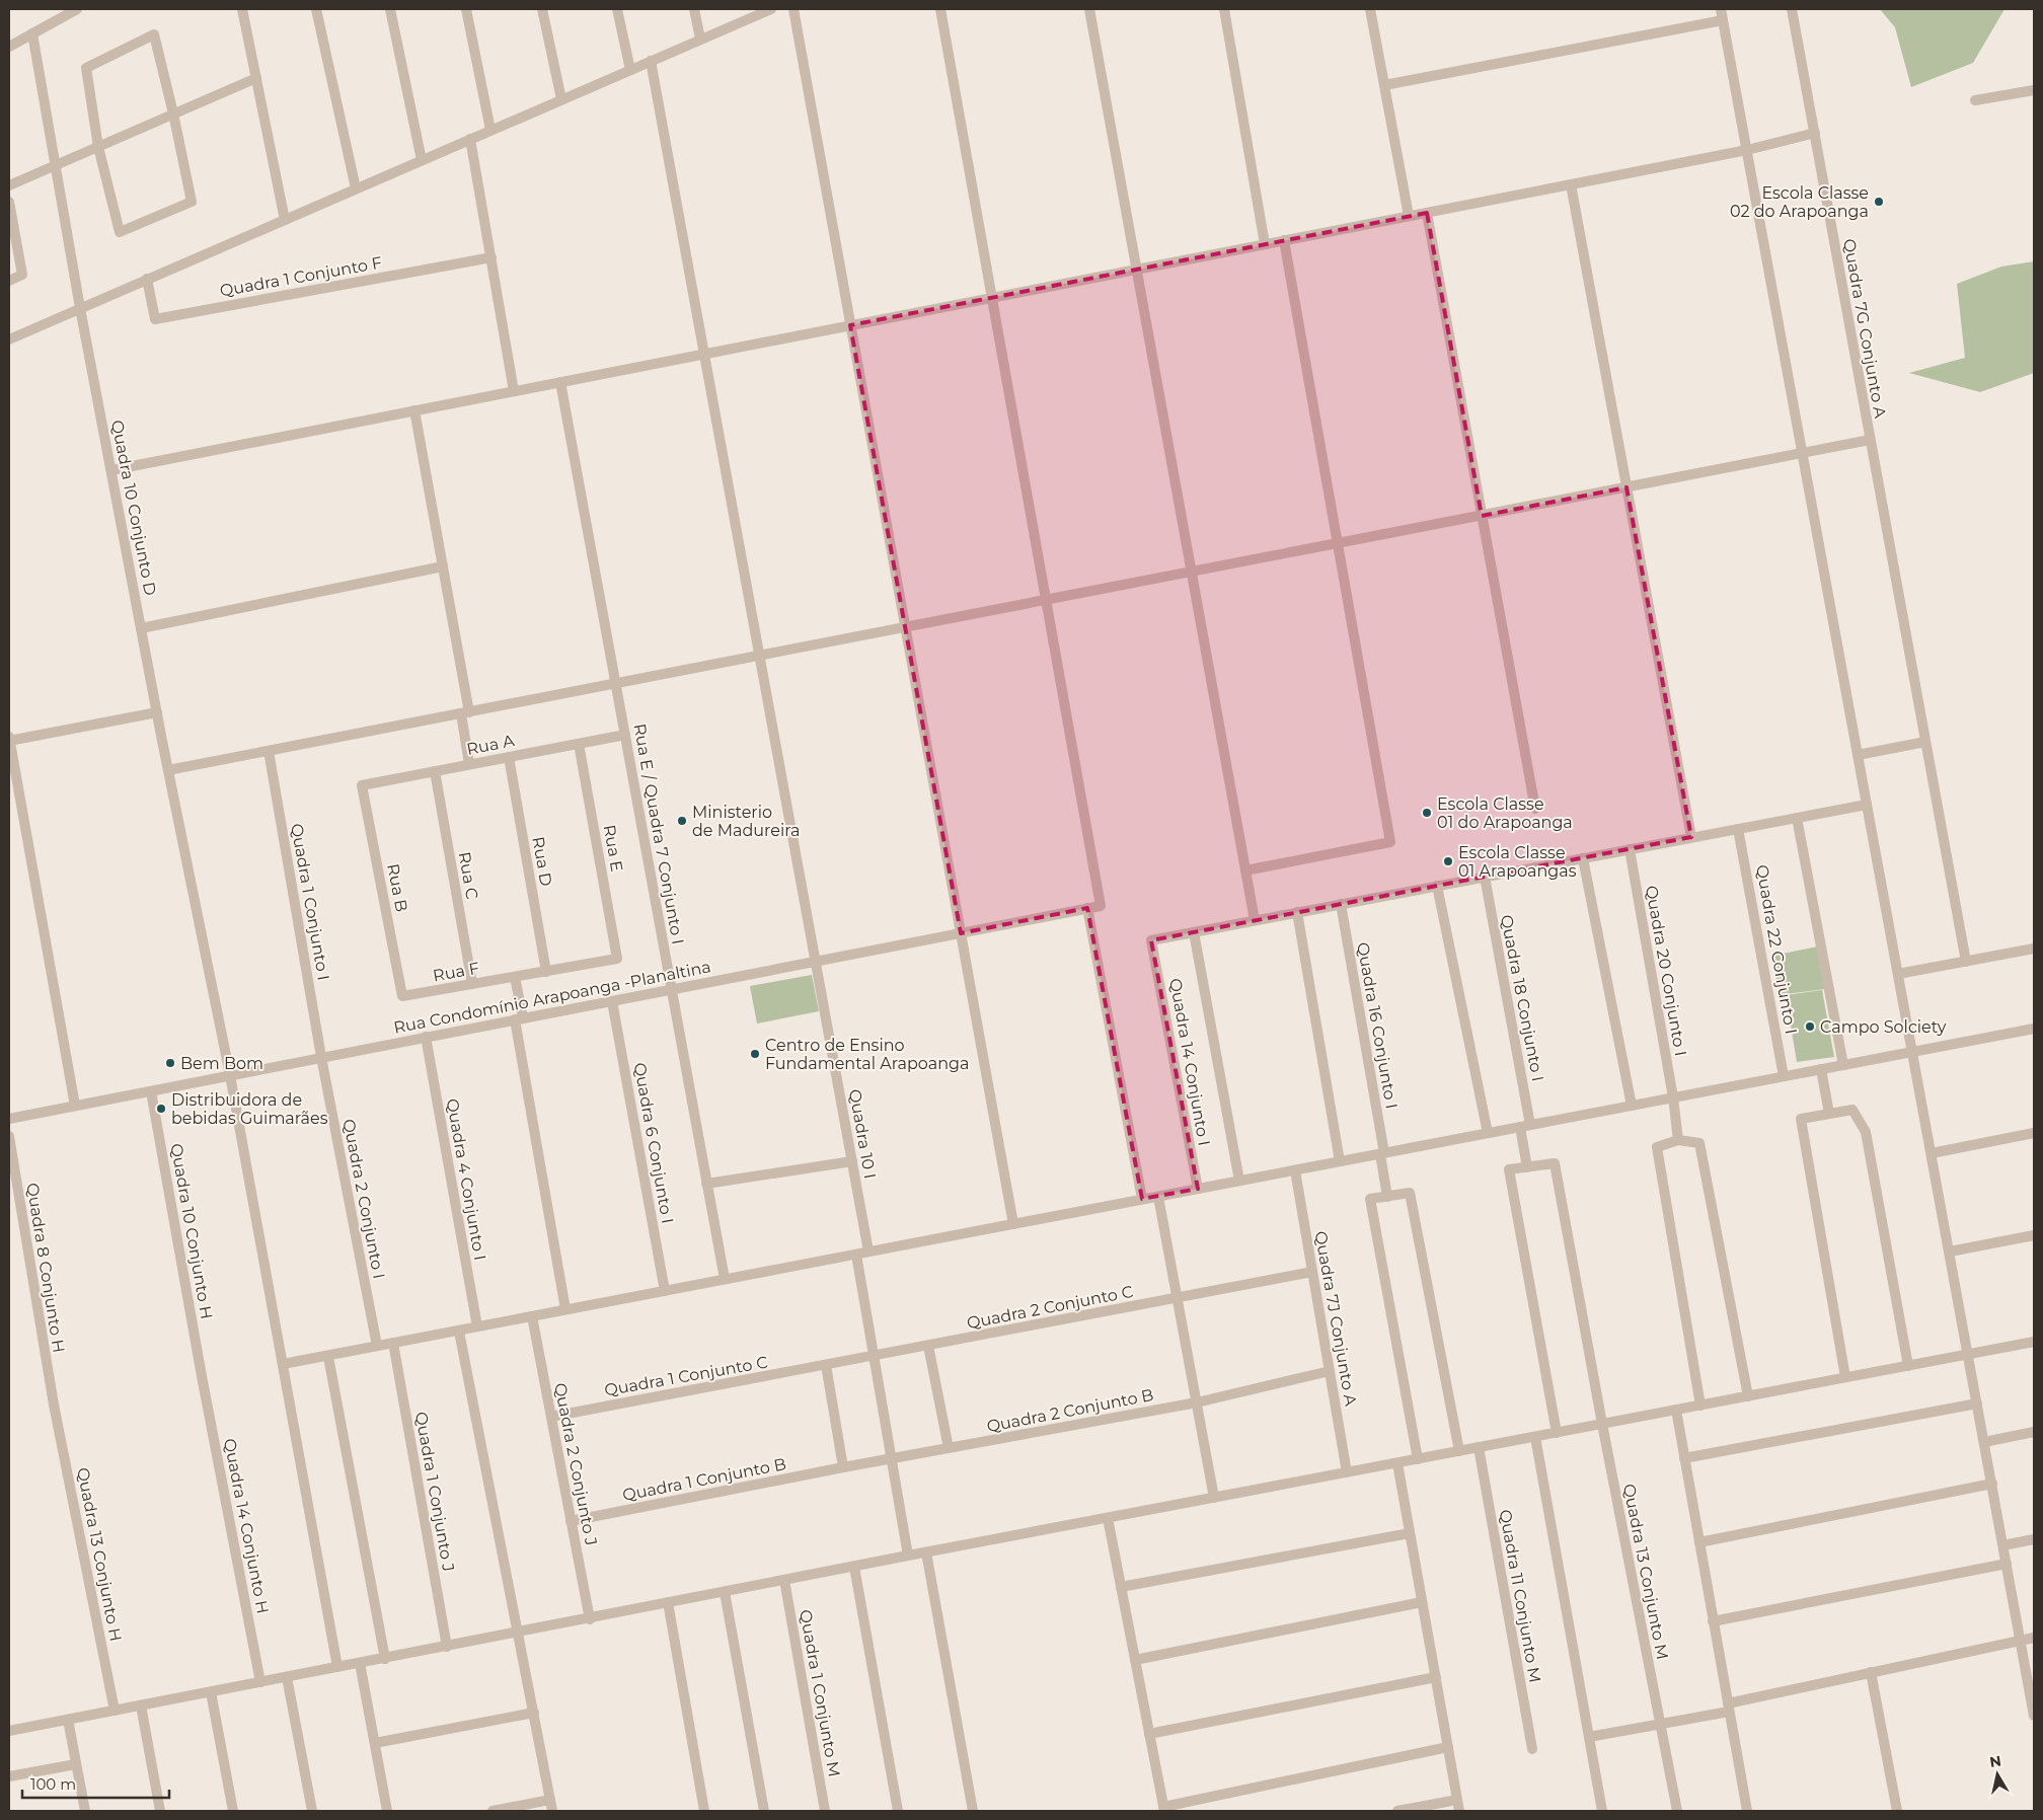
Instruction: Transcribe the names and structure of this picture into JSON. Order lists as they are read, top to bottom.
{
  "streets": {
    "street": [
      "Quadra 1 Conjunto F",
      "Quadra 7G Conjunto A",
      "Quadra 10 Conjunto D",
      "Rua A",
      "Rua E / Quadra 7 Conjunto I",
      "Rua E",
      "Rua D",
      "Rua C",
      "Rua B",
      "Quadra 1 Conjunto I",
      "Quadra 22 Conjunto I",
      "Quadra 20 Conjunto I",
      "Rua F",
      "Rua Condomínio Arapoanga -Planaltina",
      "Quadra 18 Conjunto I",
      "Quadra 16 Conjunto I",
      "Quadra 14 Conjunto I",
      "Quadra 10 I",
      "Quadra 6 Conjunto I",
      "Quadra 4 Conjunto I",
      "Quadra 2 Conjunto I",
      "Quadra 10 Conjunto H",
      "Quadra 8 Conjunto H",
      "Quadra 2 Conjunto C",
      "Quadra 7J Conjunto A",
      "Quadra 1 Conjunto C",
      "Quadra 2 Conjunto B",
      "Quadra 2 Conjunto J",
      "Quadra 1 Conjunto B",
      "Quadra 1 Conjunto J",
      "Quadra 14 Conjunto H",
      "Quadra 13 Conjunto H",
      "Quadra 13 Conjunto M",
      "Quadra 11 Conjunto M",
      "Quadra 1 Conjunto M"
    ]
  },
  "crossings": [
    ["Quadra 10 Conjunto D", "Rua Condomínio Arapoanga -Planaltina"],
    ["Rua A", "Rua E / Quadra 7 Conjunto I"],
    ["Rua A", "Rua E"],
    ["Rua A", "Rua D"],
    ["Rua A", "Rua C"],
    ["Rua A", "Rua B"],
    ["Rua E / Quadra 7 Conjunto I", "Rua Condomínio Arapoanga -Planaltina"],
    ["Rua E", "Rua F"],
    ["Rua D", "Rua F"],
    ["Rua C", "Rua F"],
    ["Rua B", "Rua F"],
    ["Quadra 1 Conjunto I", "Rua Condomínio Arapoanga -Planaltina"],
    ["Quadra 1 Conjunto I", "Quadra 2 Conjunto I"],
    ["Rua Condomínio Arapoanga -Planaltina", "Quadra 10 I"],
    ["Rua Condomínio Arapoanga -Planaltina", "Quadra 6 Conjunto I"],
    ["Rua Condomínio Arapoanga -Planaltina", "Quadra 4 Conjunto I"],
    ["Rua Condomínio Arapoanga -Planaltina", "Quadra 2 Conjunto I"],
    ["Rua Condomínio Arapoanga -Planaltina", "Quadra 10 Conjunto H"],
    ["Quadra 18 Conjunto I", "Quadra 13 Conjunto M"],
    ["Quadra 10 Conjunto H", "Quadra 14 Conjunto H"],
    ["Quadra 8 Conjunto H", "Quadra 13 Conjunto H"],
    ["Quadra 2 Conjunto C", "Quadra 7J Conjunto A"],
    ["Quadra 2 Conjunto C", "Quadra 1 Conjunto C"],
    ["Quadra 7J Conjunto A", "Quadra 2 Conjunto B"],
    ["Quadra 1 Conjunto C", "Quadra 2 Conjunto J"],
    ["Quadra 2 Conjunto B", "Quadra 1 Conjunto B"],
    ["Quadra 2 Conjunto J", "Quadra 1 Conjunto B"]
  ],
  "places": [
    "Escola Classe 02 do Arapoanga",
    "Escola Classe 01 do Arapoanga",
    "Ministerio de Madureira",
    "Escola Classe 01 Arapoangas",
    "Campo Solciety",
    "Centro de Ensino Fundamental Arapoanga",
    "Bem Bom",
    "Distribuidora de bebidas Guimarães"
  ],
  "scale_bar": "100 m",
  "north": "top"
}
